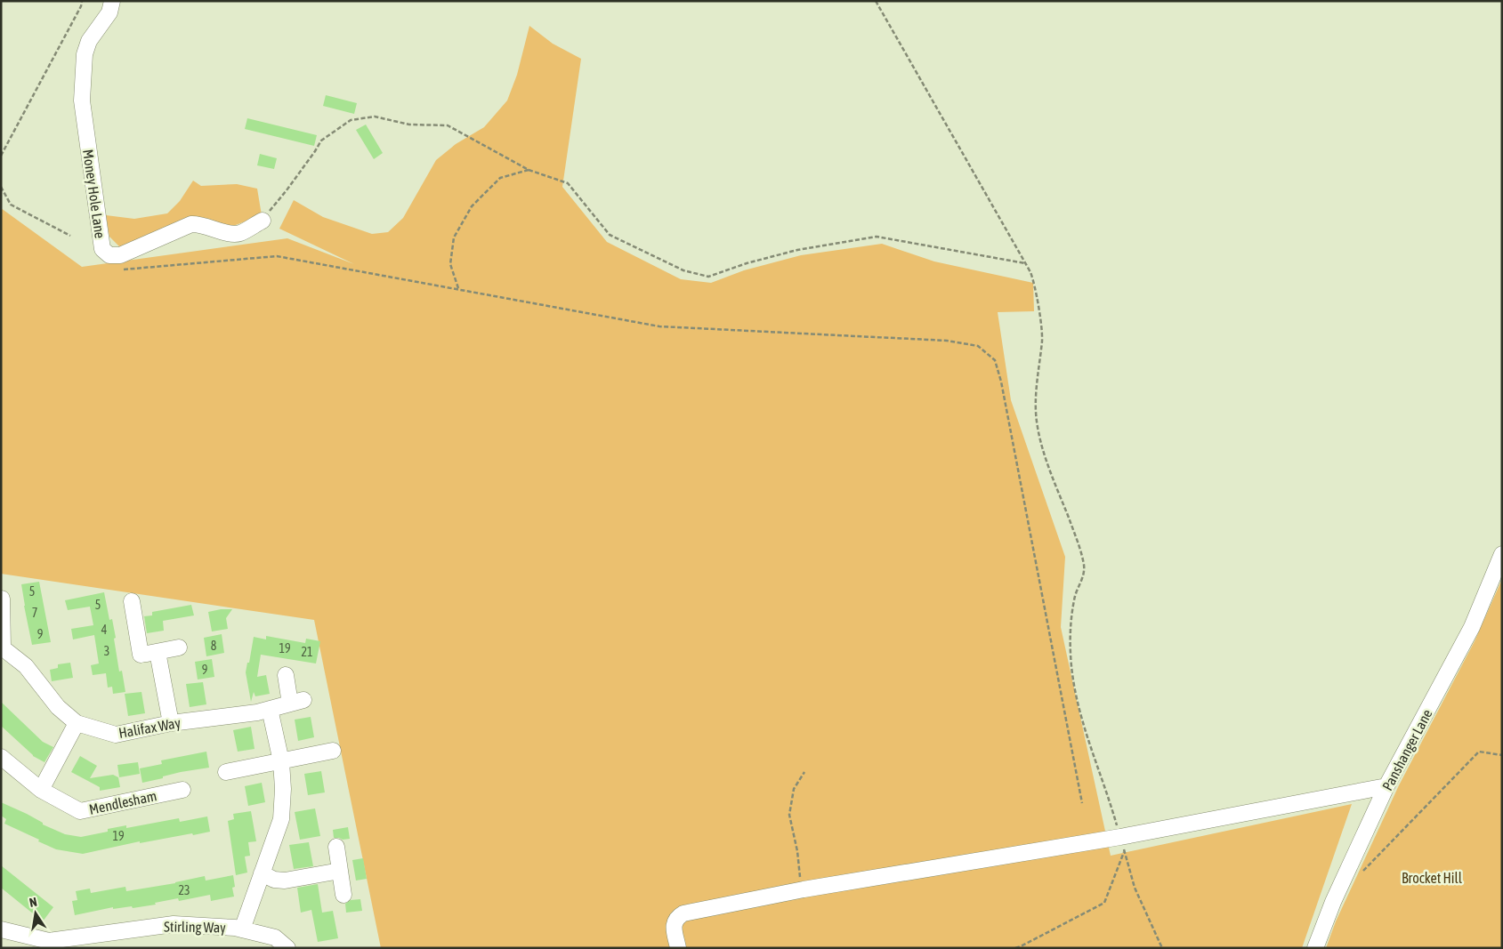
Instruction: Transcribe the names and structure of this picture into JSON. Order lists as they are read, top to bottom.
{
  "streets": {
    "street": [
      "Money Hole Lane",
      "Halifax Way",
      "Panshanger Lane",
      "Mendlesham",
      "Stirling Way"
    ]
  },
  "crossings": [
    ["Halifax Way", "Stirling Way"]
  ],
  "parks": ["Brocket Hill"],
  "house_numbers": [
    "5",
    "5",
    "7",
    "4",
    "9",
    "8",
    "19",
    "3",
    "21",
    "9",
    "19",
    "23"
  ],
  "north": "top"
}
